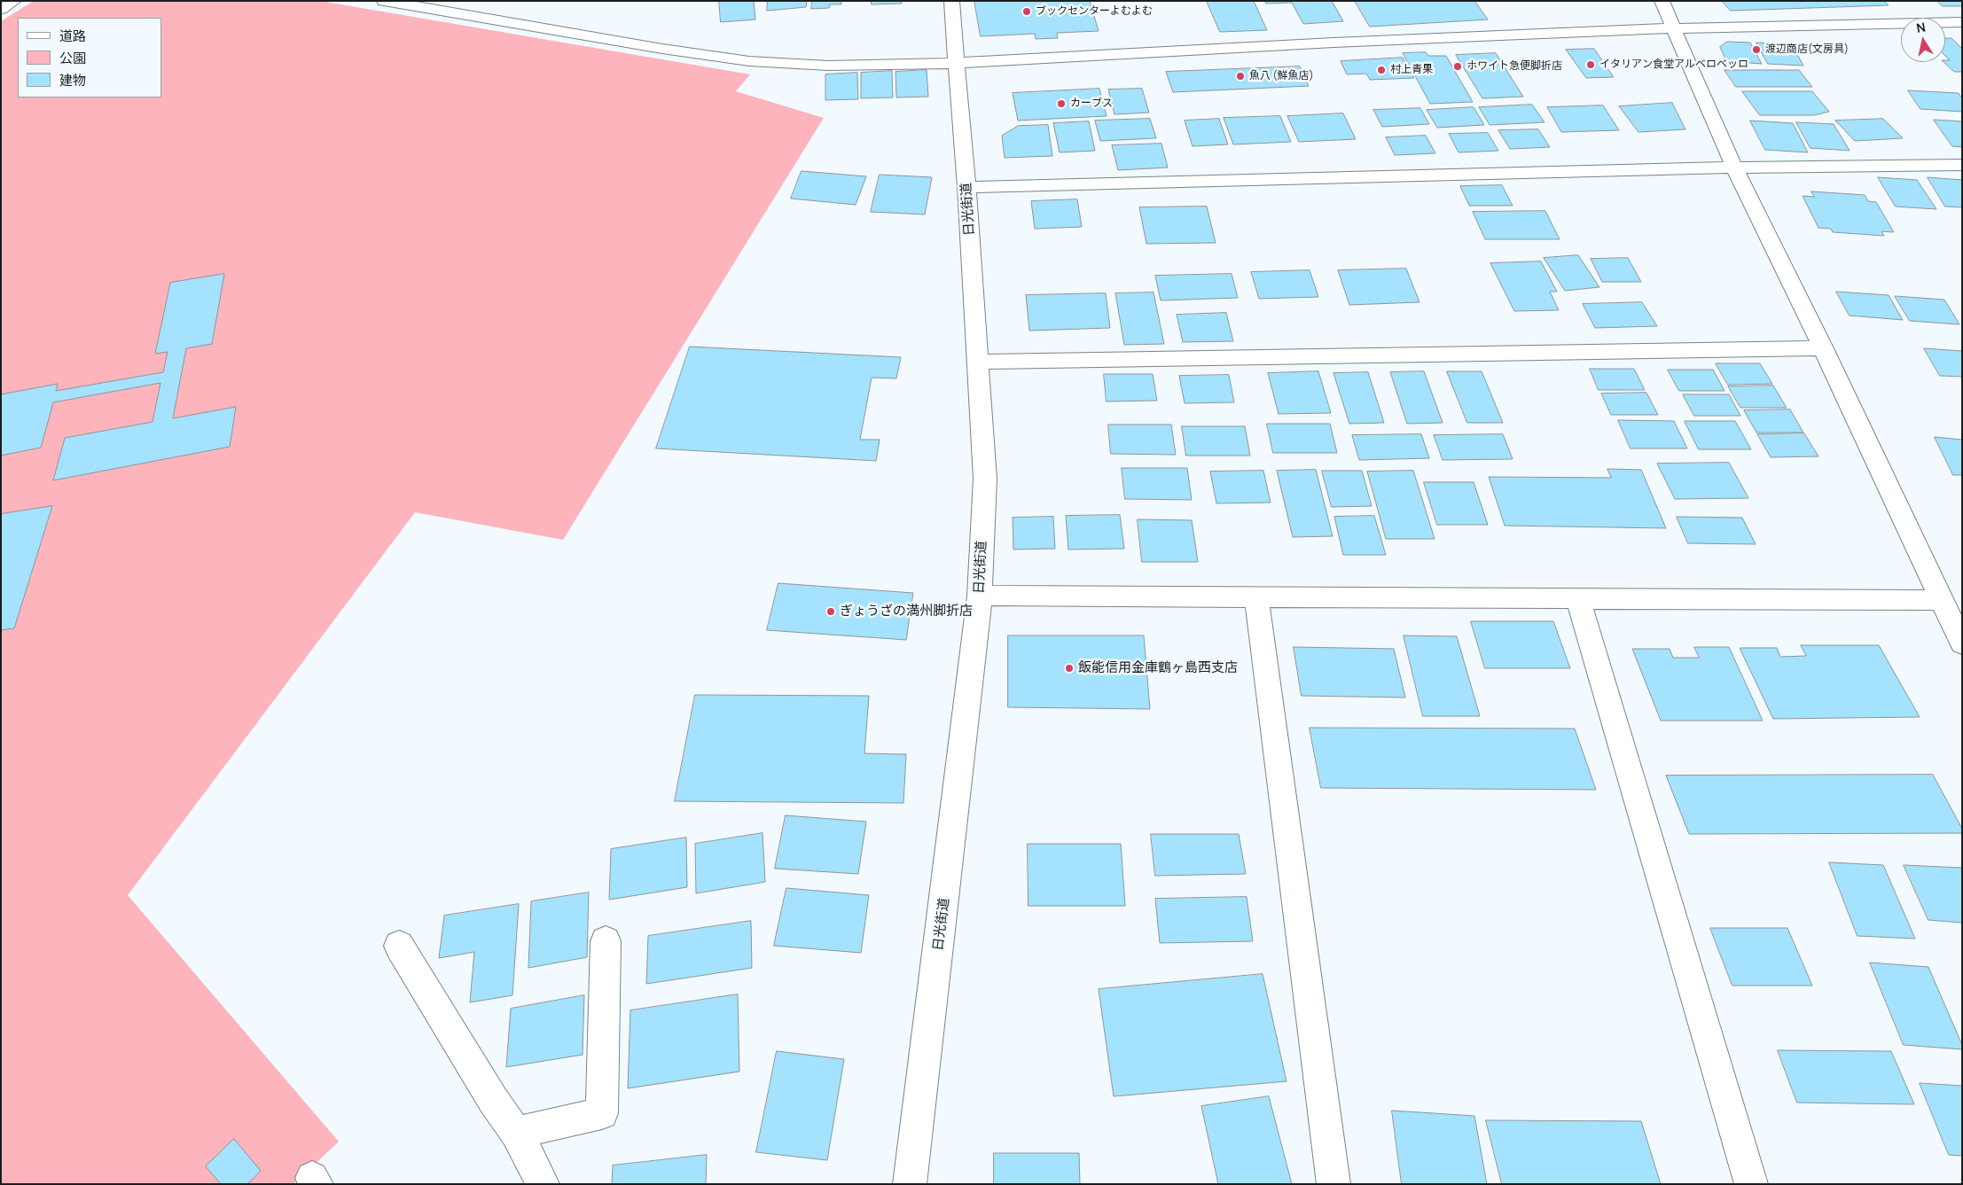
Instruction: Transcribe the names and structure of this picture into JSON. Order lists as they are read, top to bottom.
{
  "streets": {
    "street": ["日光街道"]
  },
  "places": [
    "ブックセンターよむよむ",
    "渡辺商店(文房具)",
    "イタリアン食堂アルベロベッロ",
    "ホワイト急便脚折店",
    "村上青果",
    "魚八 (鮮魚店)",
    "カーブス",
    "ぎょうざの満州脚折店",
    "飯能信用金庫鶴ヶ島西支店"
  ],
  "legend": ["道路", "公園", "建物"],
  "north": "top"
}
